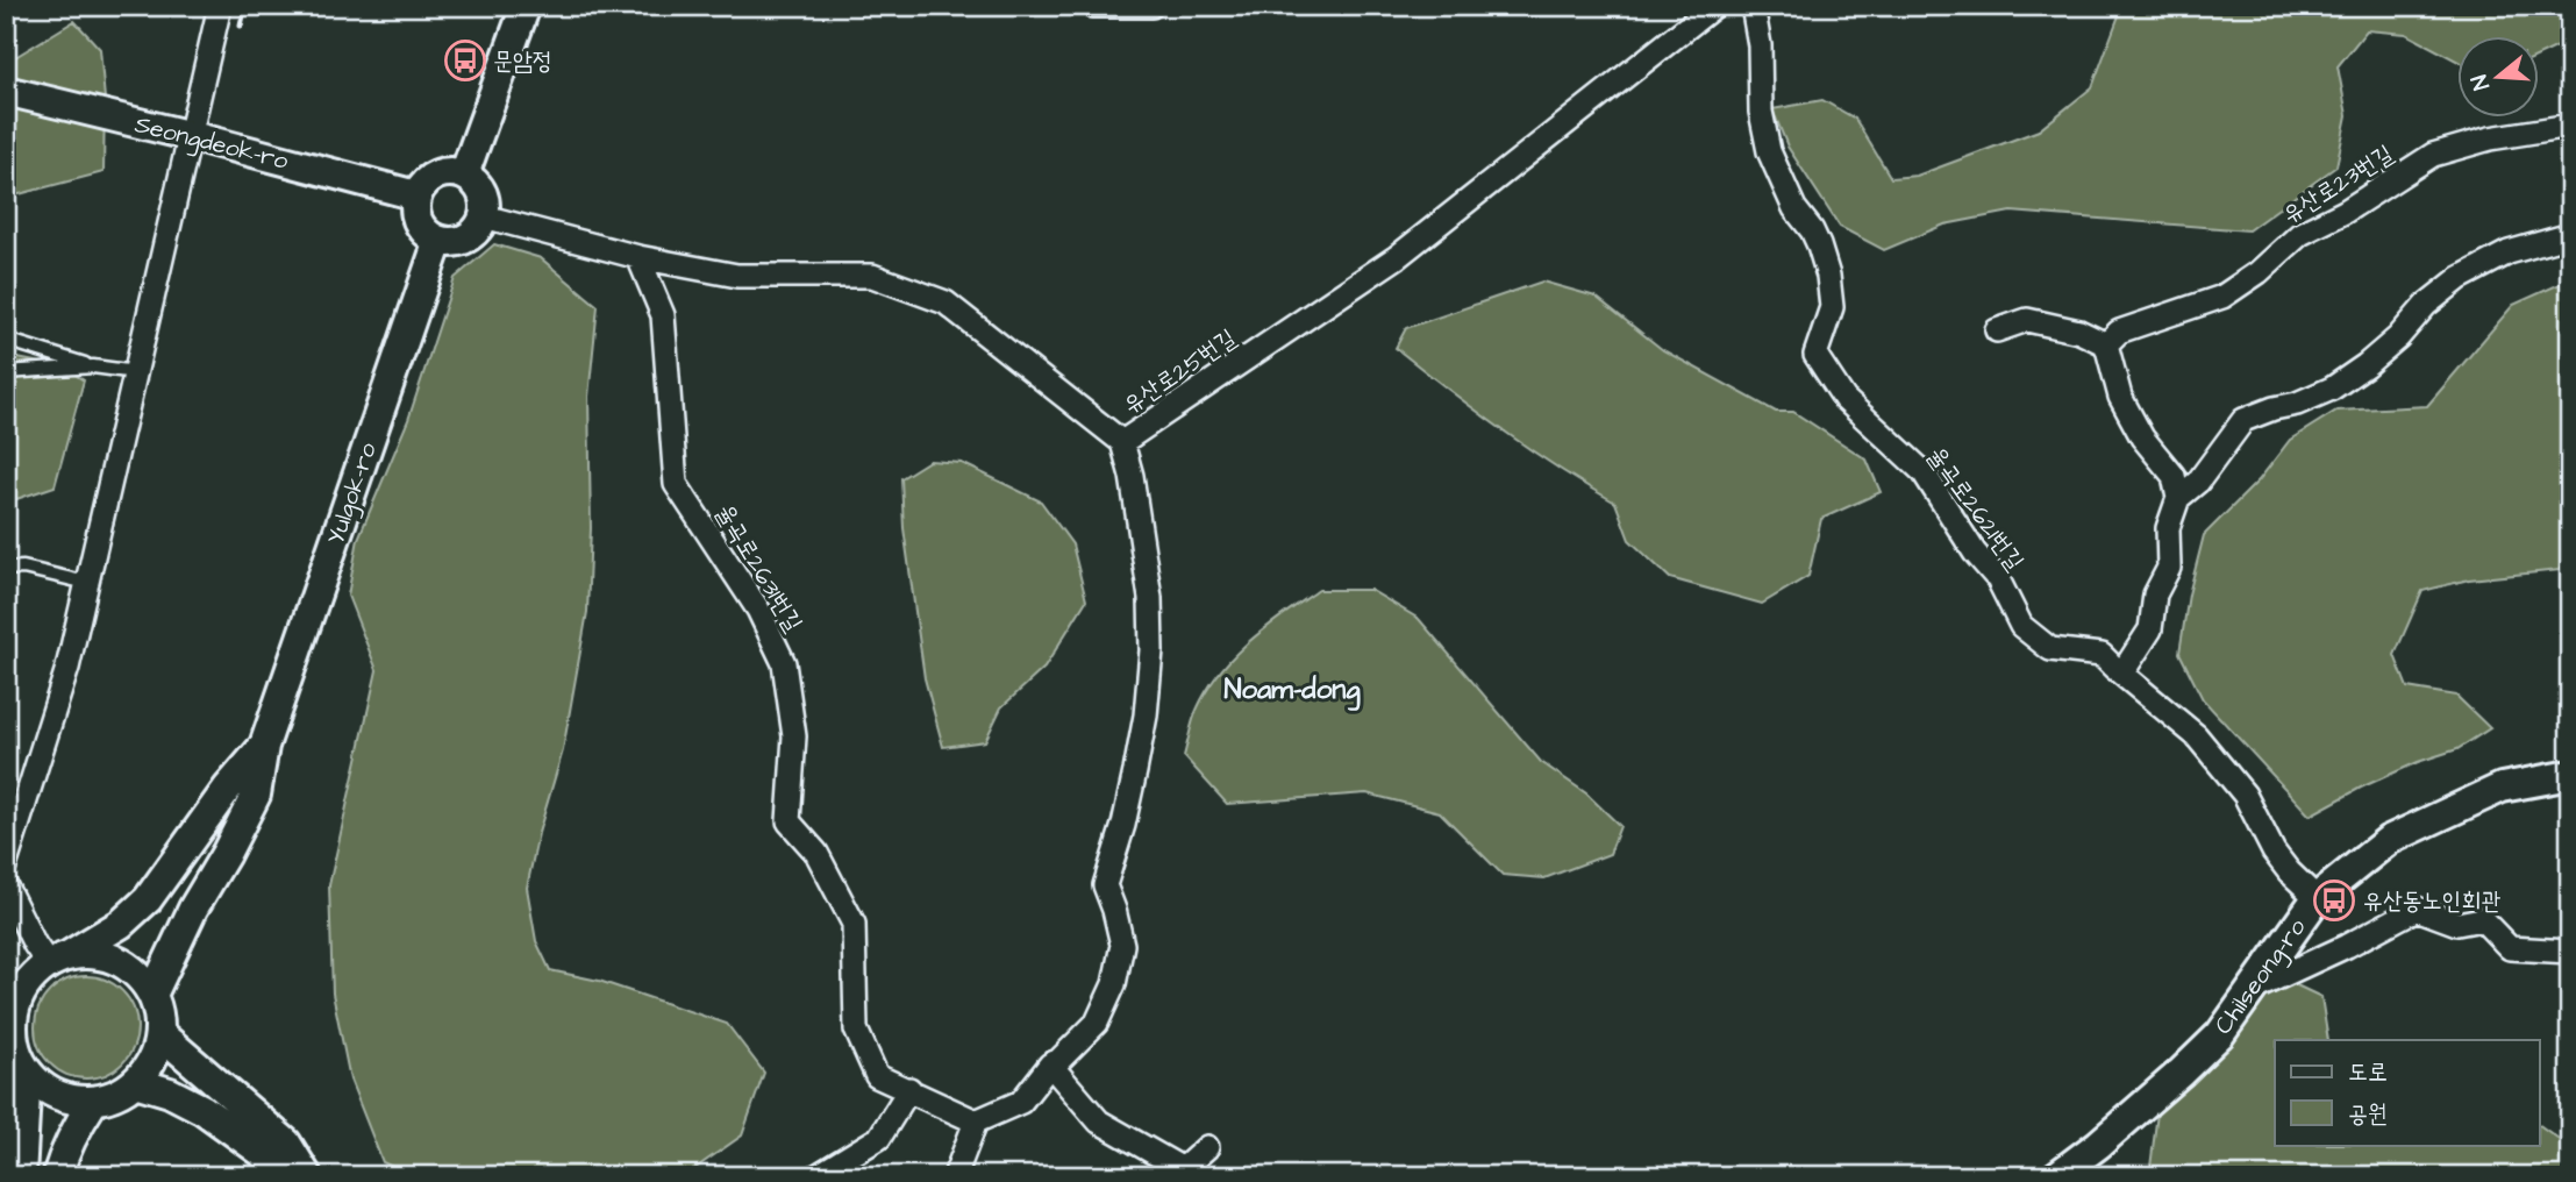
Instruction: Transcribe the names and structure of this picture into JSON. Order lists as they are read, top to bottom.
{
  "streets": {
    "street": [
      "Seongdeok-ro",
      "유산로23번길",
      "유산로25번길",
      "Yulgok-ro",
      "율곡로2621번길",
      "율곡로2631번길",
      "Chilseong-ro"
    ]
  },
  "crossings": [
    ["Seongdeok-ro", "Yulgok-ro"],
    ["율곡로2621번길", "Chilseong-ro"]
  ],
  "districts": ["Noam-dong"],
  "places": {
    "bus stop": ["문암정", "유산동노인회관"]
  },
  "legend": ["도로", "공원"],
  "north": "left"
}
